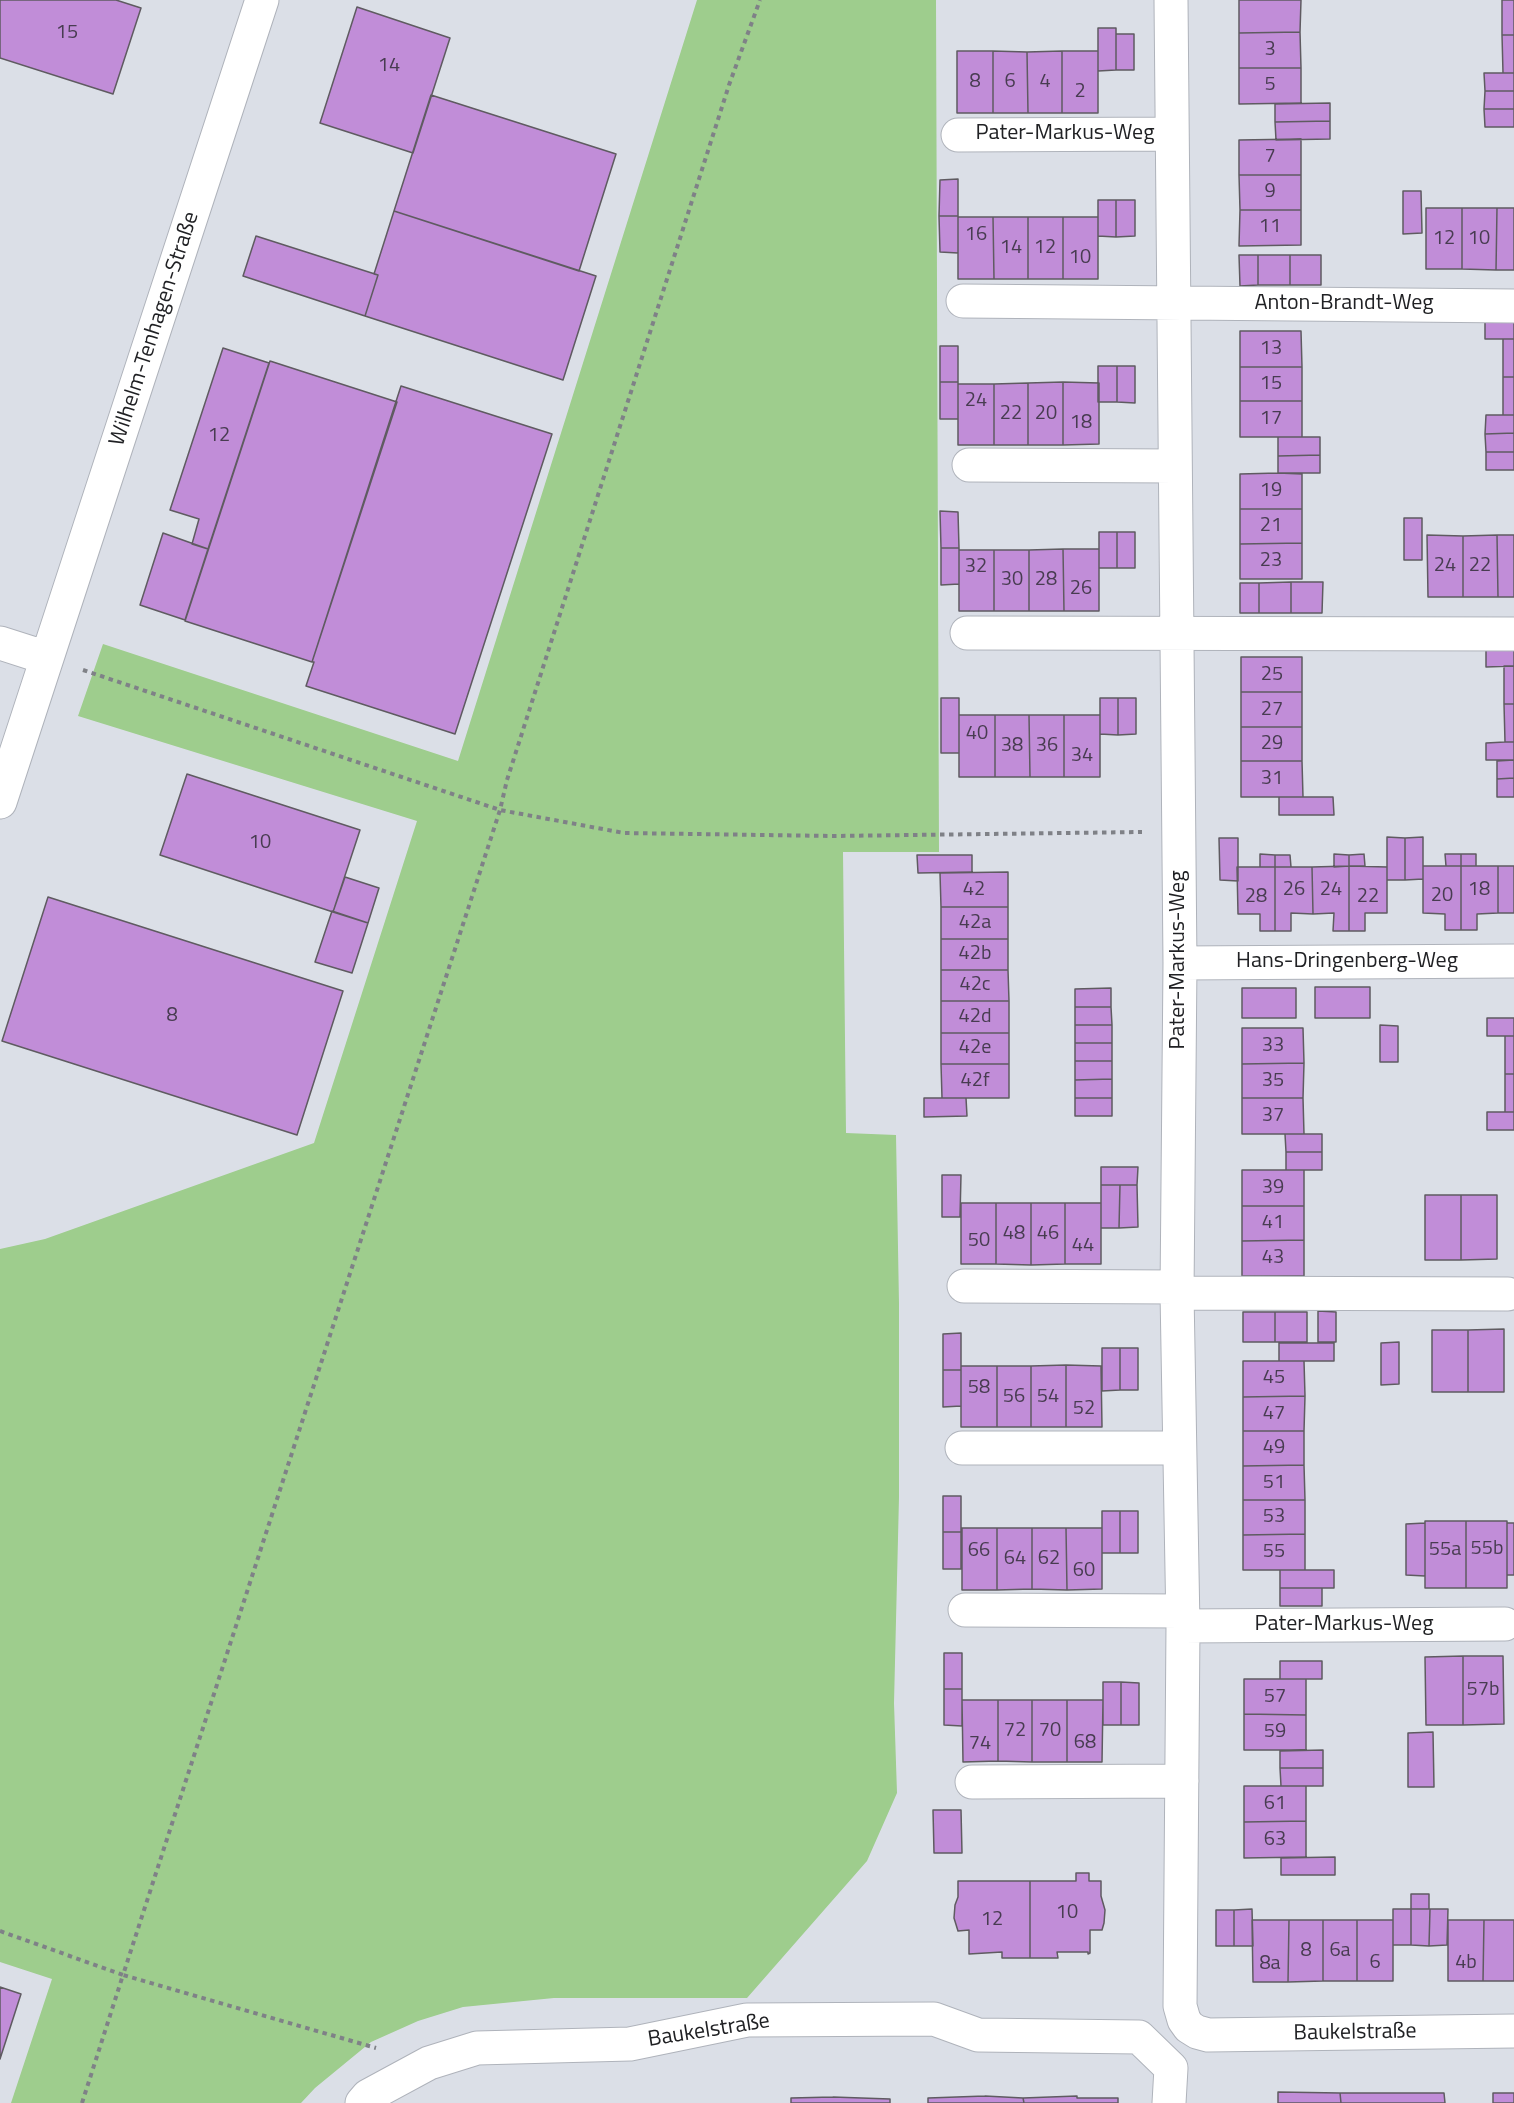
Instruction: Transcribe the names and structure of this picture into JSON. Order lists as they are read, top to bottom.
{
  "streets": {
    "street": [
      "Pater-Markus-Weg",
      "Anton-Brandt-Weg",
      "Wilhelm-Tenhagen-Straße",
      "Hans-Dringenberg-Weg",
      "Baukelstraße"
    ]
  },
  "crossings": [
    ["Pater-Markus-Weg", "Anton-Brandt-Weg"],
    ["Pater-Markus-Weg", "Hans-Dringenberg-Weg"],
    ["Pater-Markus-Weg", "Baukelstraße"]
  ],
  "house_numbers": [
    "15",
    "3",
    "14",
    "8",
    "6",
    "4",
    "5",
    "2",
    "7",
    "9",
    "11",
    "16",
    "12",
    "10",
    "14",
    "12",
    "10",
    "13",
    "15",
    "24",
    "22",
    "20",
    "17",
    "18",
    "12",
    "19",
    "21",
    "23",
    "24",
    "22",
    "32",
    "30",
    "28",
    "26",
    "25",
    "27",
    "40",
    "29",
    "38",
    "36",
    "34",
    "31",
    "10",
    "42",
    "26",
    "24",
    "18",
    "20",
    "28",
    "22",
    "42a",
    "42b",
    "42c",
    "8",
    "42d",
    "33",
    "42e",
    "42f",
    "35",
    "37",
    "39",
    "41",
    "48",
    "46",
    "50",
    "44",
    "43",
    "45",
    "58",
    "56",
    "54",
    "52",
    "47",
    "49",
    "51",
    "53",
    "55b",
    "55a",
    "66",
    "55",
    "64",
    "62",
    "60",
    "57b",
    "57",
    "72",
    "70",
    "59",
    "68",
    "74",
    "61",
    "63",
    "10",
    "12",
    "8",
    "6a",
    "6",
    "4b",
    "8a"
  ]
}
